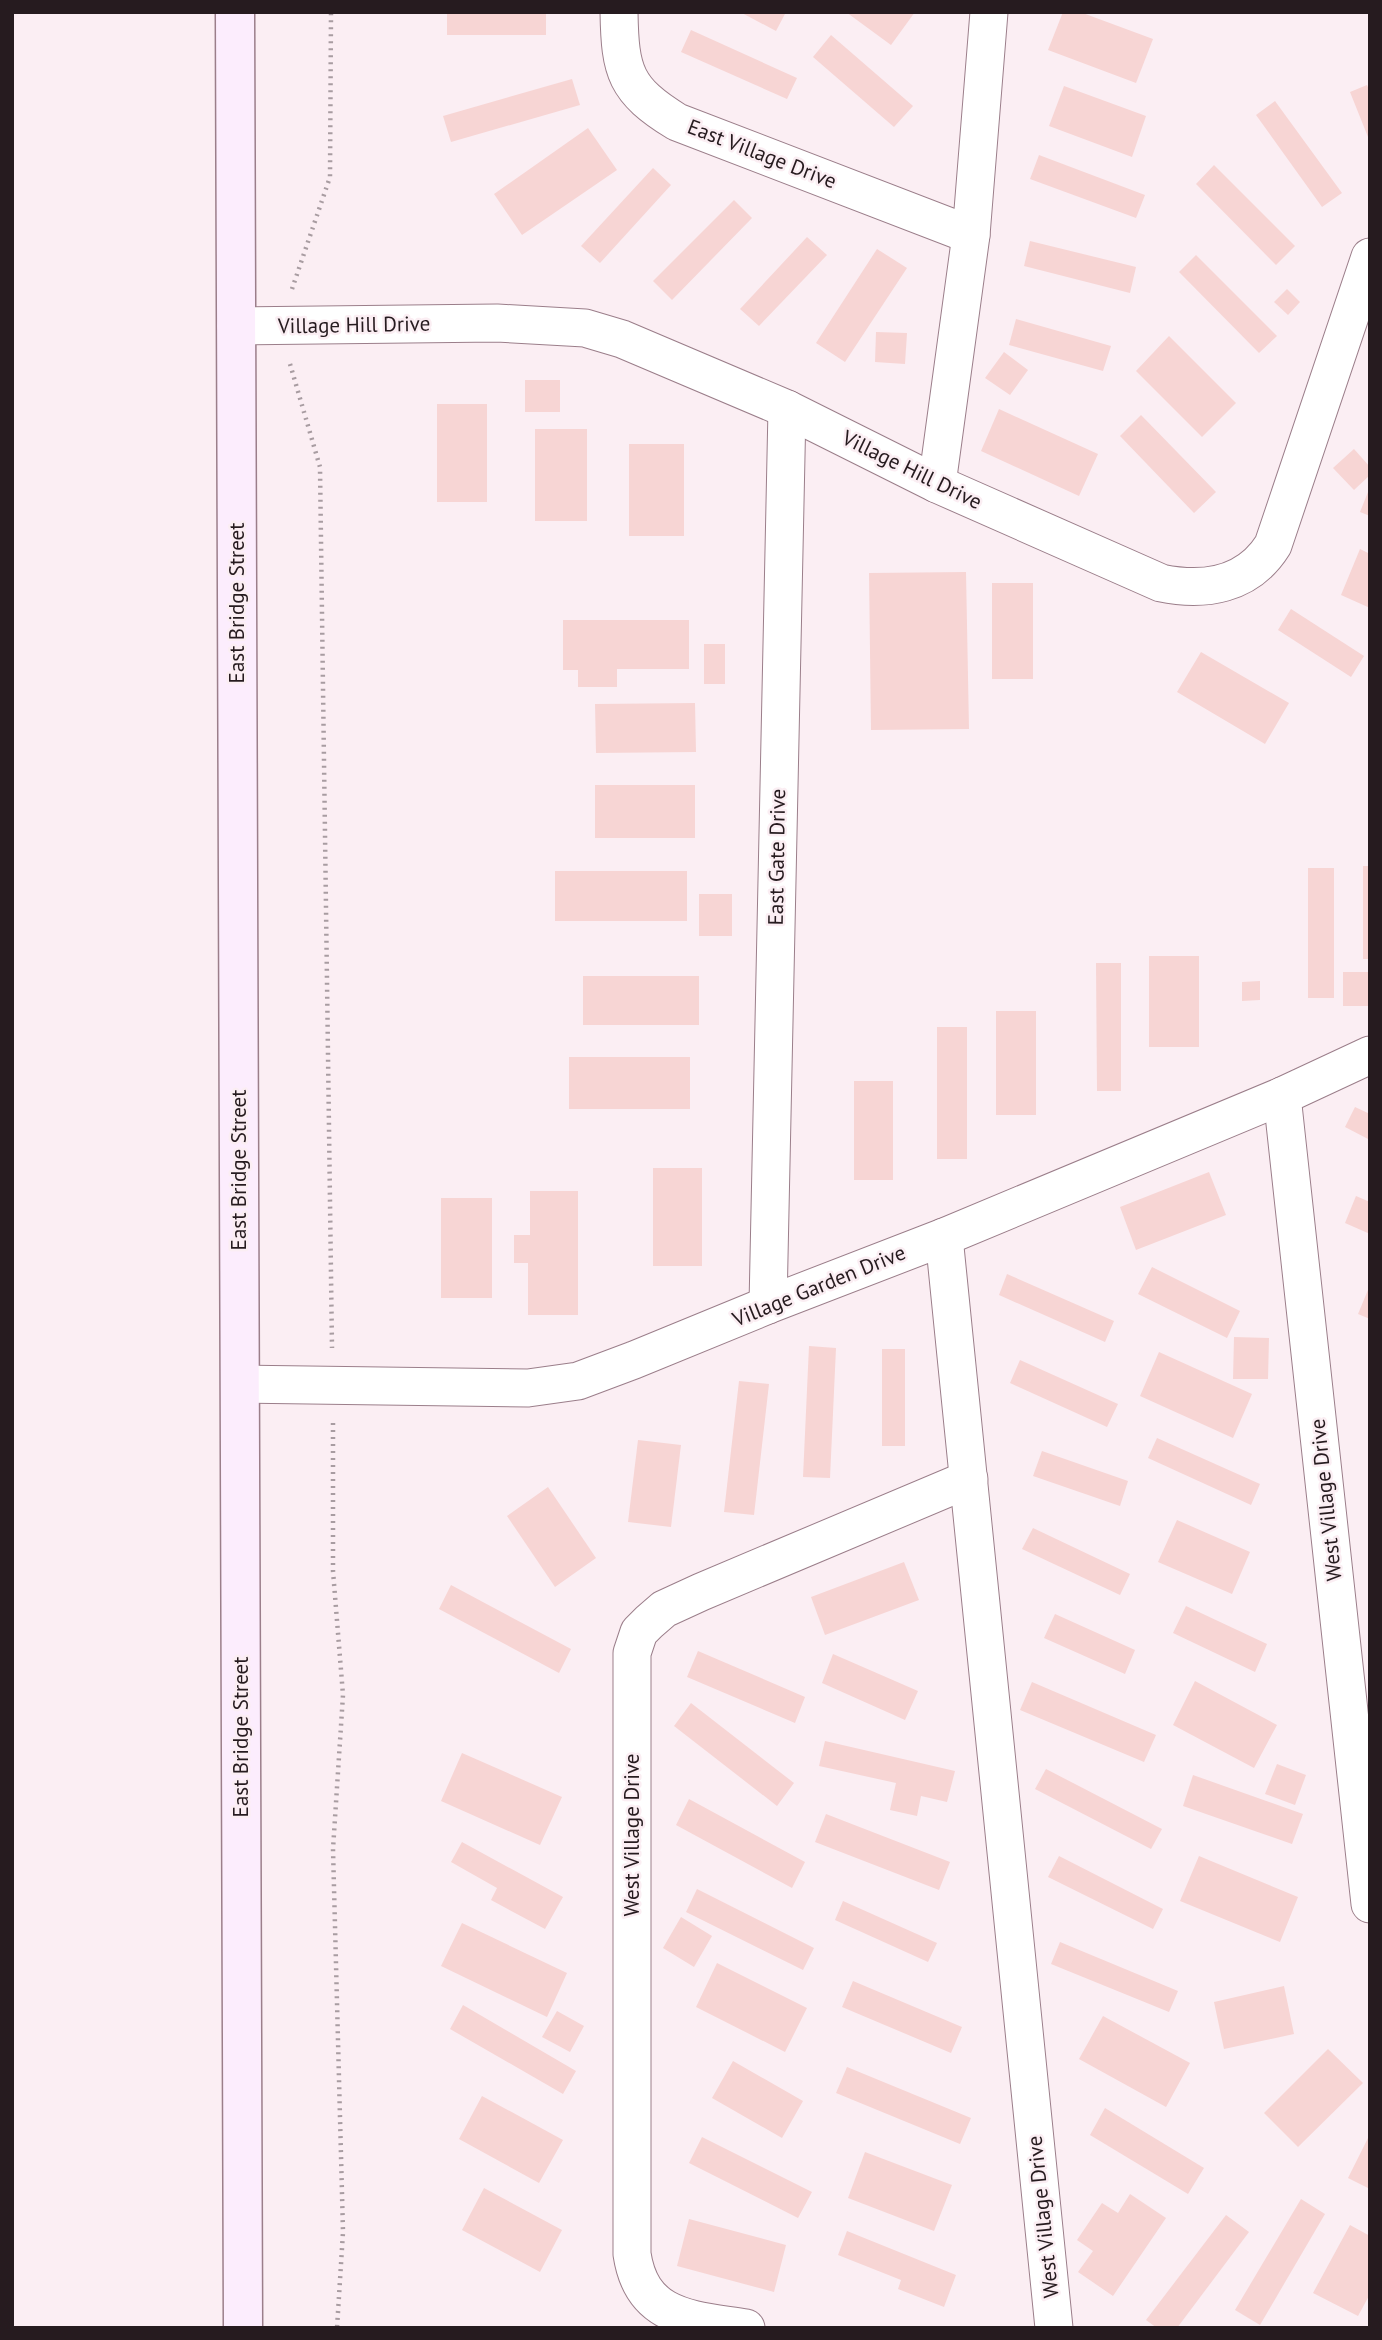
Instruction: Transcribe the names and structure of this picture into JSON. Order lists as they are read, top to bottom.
{
  "streets": {
    "main road": ["East Bridge Street"],
    "street": [
      "East Village Drive",
      "Village Hill Drive",
      "East Gate Drive",
      "Village Garden Drive",
      "West Village Drive"
    ]
  },
  "crossings": [
    ["Village Hill Drive", "East Bridge Street"],
    ["Village Hill Drive", "East Gate Drive"],
    ["East Bridge Street", "Village Garden Drive"],
    ["East Gate Drive", "Village Garden Drive"],
    ["Village Garden Drive", "West Village Drive"]
  ]
}
